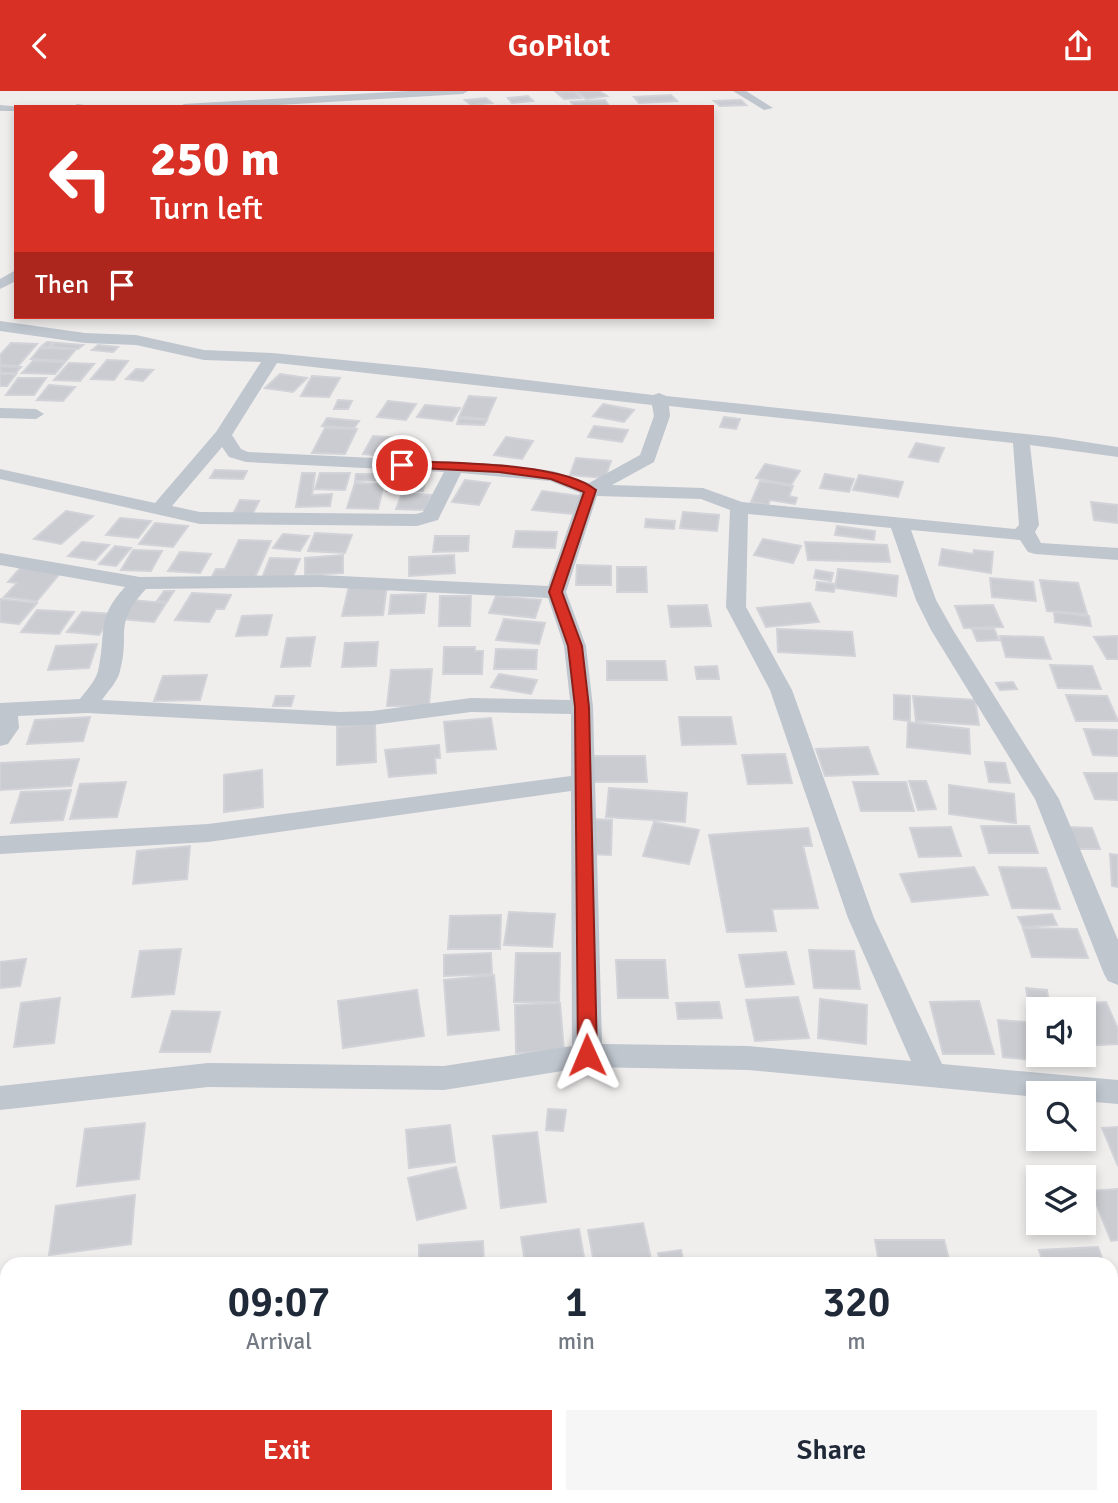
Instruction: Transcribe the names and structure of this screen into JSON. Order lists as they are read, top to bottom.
{
  "page": {
    "header": "GoPilot",
    "turn": ["250 m", "Turn left"],
    "then": "Then",
    "eta": [
      "09:07",
      "Arrival",
      "1",
      "min",
      "320",
      "m"
    ],
    "buttons": ["Exit", "Share"]
  }
}
